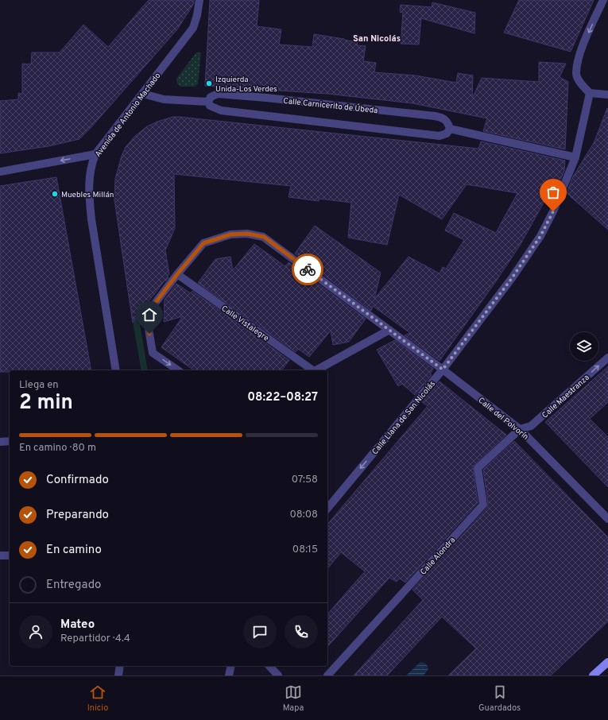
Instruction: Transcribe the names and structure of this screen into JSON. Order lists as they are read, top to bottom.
{
  "streets": {
    "street": [
      "Calle Carnicerito de Úbeda",
      "Avenida de Antonio Machado",
      "Calle Vistalegre",
      "Calle Maestranza",
      "Calle Llana de San Nicolás",
      "Calle del Polvorín",
      "Calle Alondra"
    ]
  },
  "crossings": [
    ["Calle Vistalegre", "Calle del Polvorín"],
    ["Calle Maestranza", "Calle del Polvorín"],
    ["Calle Maestranza", "Calle Alondra"],
    ["Calle Llana de San Nicolás", "Calle del Polvorín"],
    ["Calle del Polvorín", "Calle Alondra"]
  ],
  "one_way": ["Calle Maestranza", "Calle Llana de San Nicolás"],
  "districts": ["San Nicolás"],
  "places": ["Izquierda Unida-Los Verdes", "Muebles Millán"],
  "page": {
    "heading": ["2 min", "Llega en", "08:22–08:27"],
    "panel": ["Mateo", "Repartidor · 4.4"],
    "bar": "En camino · 80 m",
    "list": [
      ["Confirmado", "07:58"],
      ["Preparando", "08:08"],
      ["En camino", "08:15"],
      "Entregado"
    ],
    "tabs": ["Inicio", "Mapa", "Guardados"]
  }
}
